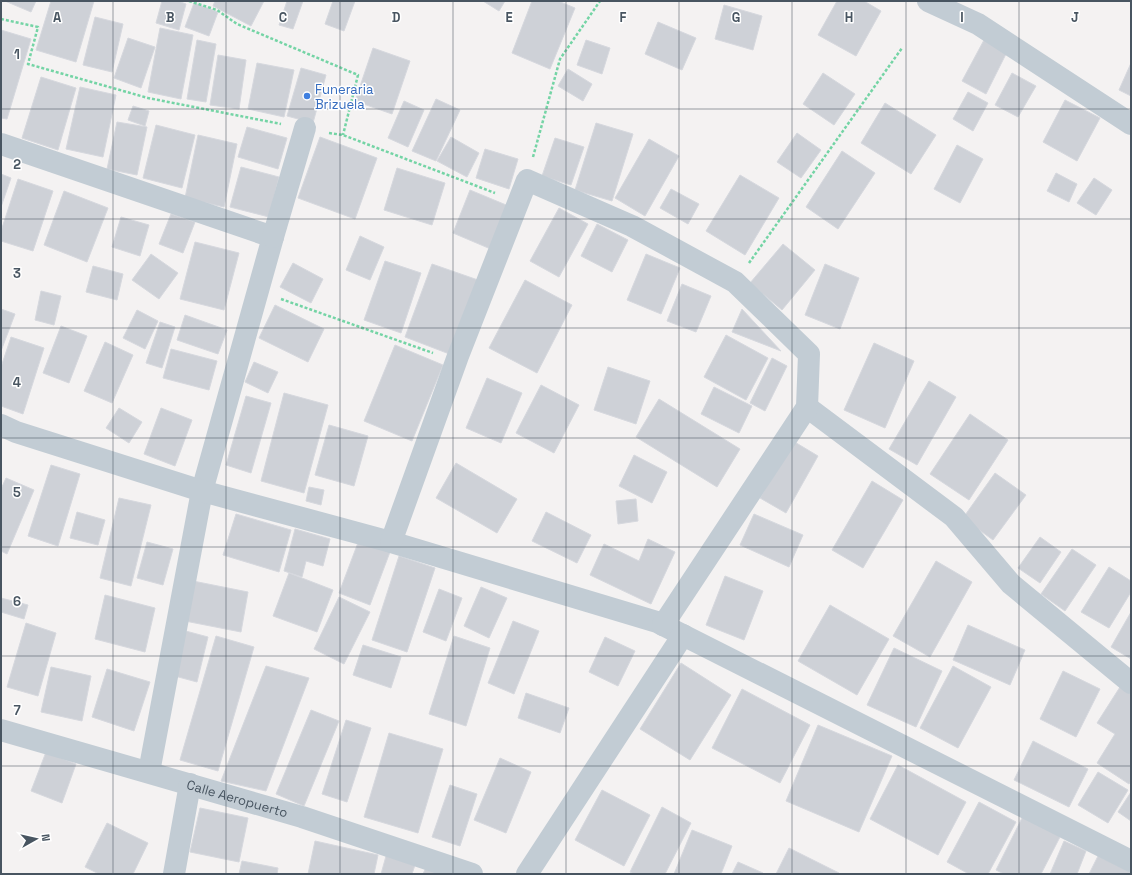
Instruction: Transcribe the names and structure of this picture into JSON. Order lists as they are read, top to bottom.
{
  "streets": {
    "street": ["Calle Aeropuerto"]
  },
  "places": ["Funeraria Brizuela"],
  "north": "right",
  "grid": {
    "columns": [
      "A",
      "B",
      "C",
      "D",
      "E",
      "F",
      "G",
      "H",
      "I",
      "J"
    ],
    "rows": [
      "1",
      "2",
      "3",
      "4",
      "5",
      "6",
      "7"
    ]
  }
}
